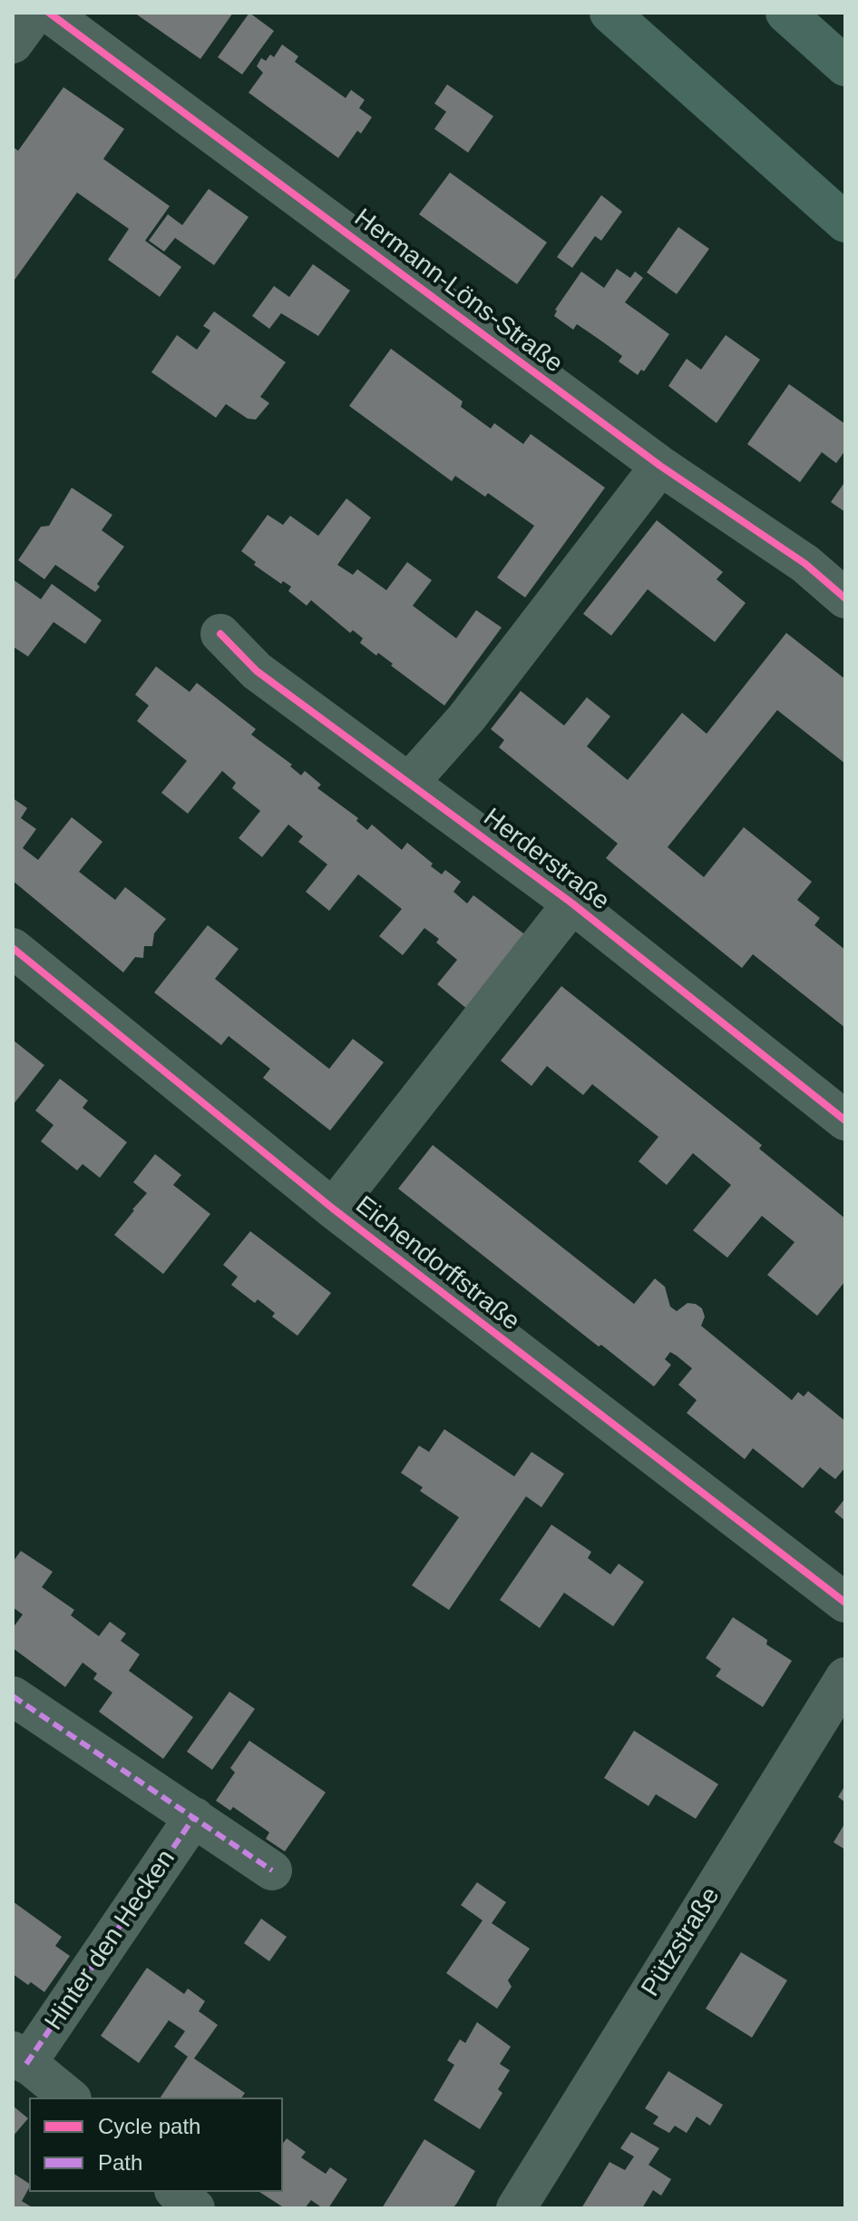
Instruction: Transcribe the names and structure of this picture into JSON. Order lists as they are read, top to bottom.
{
  "streets": {
    "street": [
      "Hermann-Löns-Straße",
      "Herderstraße",
      "Eichendorffstraße",
      "Hinter den Hecken",
      "Pützstraße"
    ]
  },
  "crossings": [
    ["Herderstraße", "Eichendorffstraße"]
  ],
  "legend": ["Cycle path", "Path"]
}
